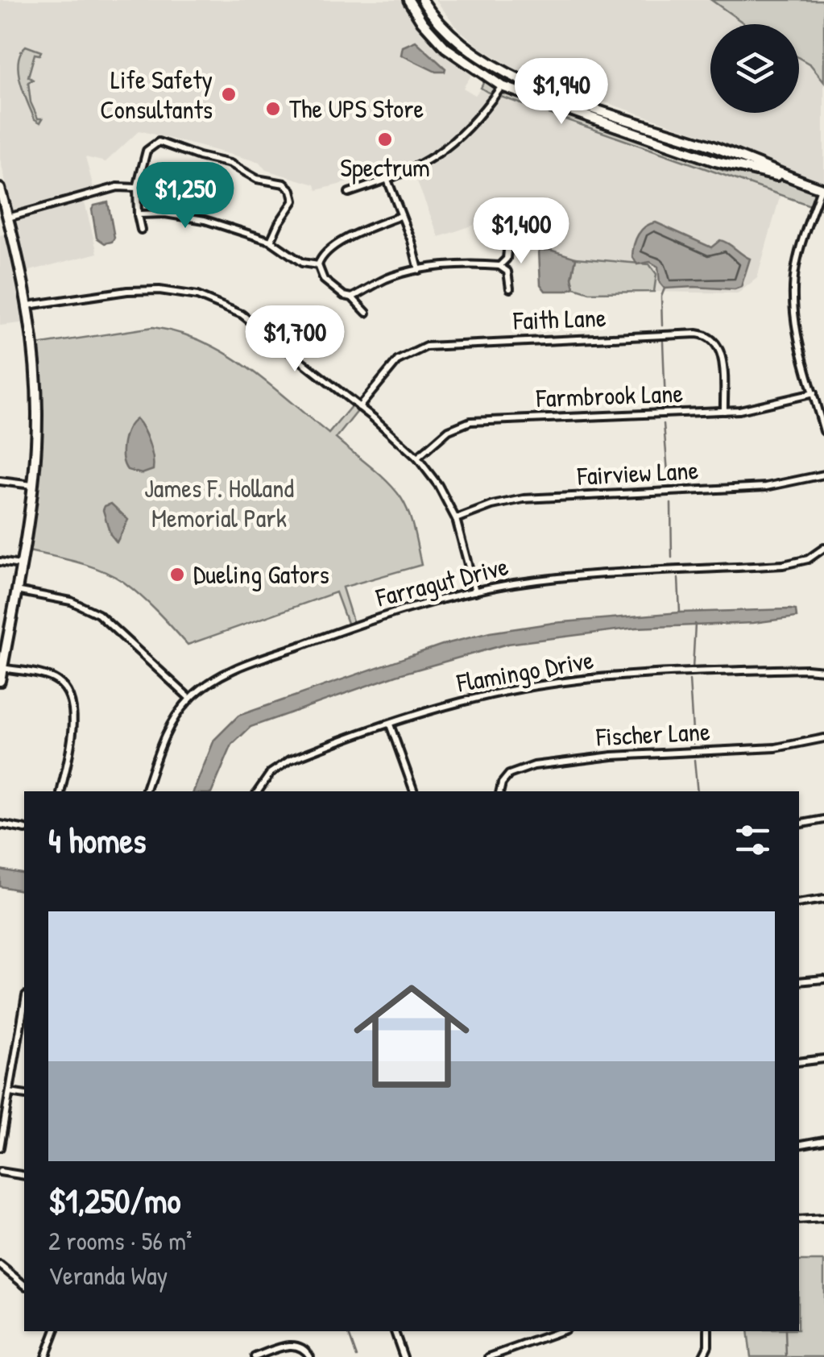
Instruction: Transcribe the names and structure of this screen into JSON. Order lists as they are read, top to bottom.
{
  "streets": {
    "street": [
      "Faith Lane",
      "Farmbrook Lane",
      "Fairview Lane",
      "Farragut Drive",
      "Flamingo Drive",
      "Fischer Lane"
    ]
  },
  "crossings": [
    ["Faith Lane", "Farmbrook Lane"]
  ],
  "parks": ["James F. Holland Memorial Park"],
  "places": [
    "Life Safety Consultants",
    "The UPS Store",
    "Spectrum",
    "Dueling Gators"
  ],
  "page": {
    "price": [
      "$1,940",
      "$1,250",
      "$1,400",
      "$1,700"
    ],
    "heading": "4 homes",
    "list": [
      {
        "name": "$1,250/mo",
        "note": "2 rooms · 56 m² · Veranda Way"
      }
    ]
  }
}
